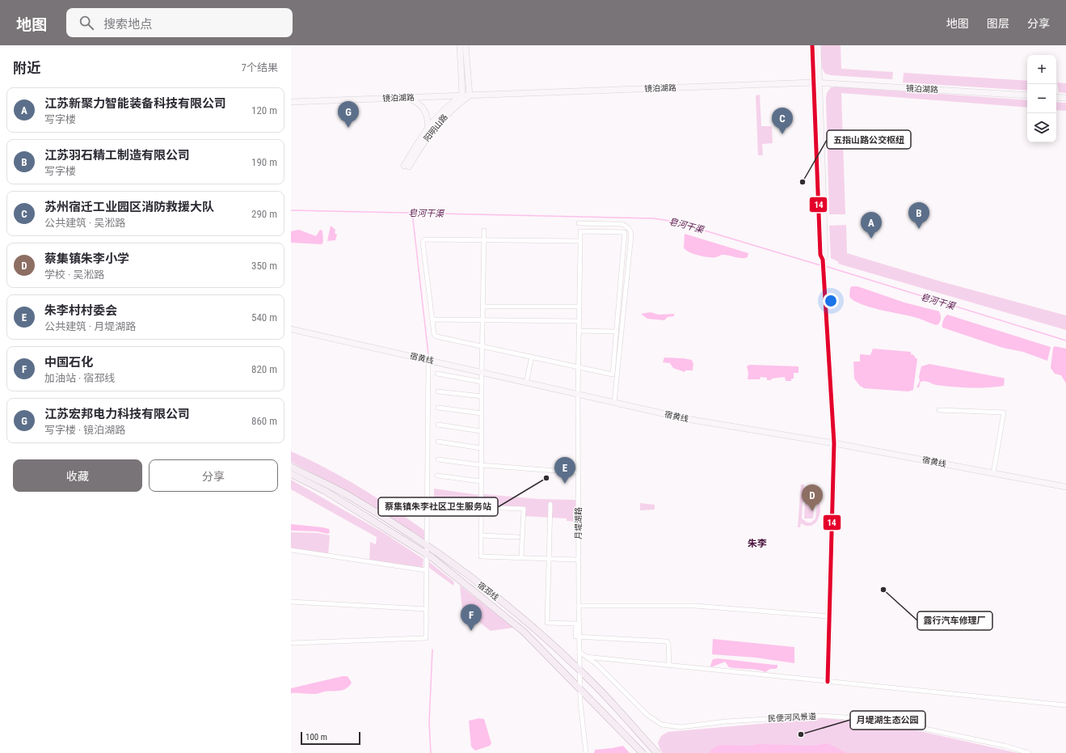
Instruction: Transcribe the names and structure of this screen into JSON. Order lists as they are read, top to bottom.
{
  "streets": {
    "main road": [
      "镜泊湖路",
      "阳明山路",
      "宿黄线",
      "宿邳线"
    ],
    "street": ["月堤湖路", "民便河风景道"]
  },
  "crossings": [
    ["镜泊湖路", "阳明山路"],
    ["宿黄线", "月堤湖路"],
    ["月堤湖路", "宿邳线"],
    ["月堤湖路", "民便河风景道"]
  ],
  "districts": ["朱李"],
  "water": ["皂河干渠"],
  "places": [
    "五指山路公交枢纽",
    "蔡集镇朱李社区卫生服务站",
    "露行汽车修理厂",
    "月堤湖生态公园"
  ],
  "lines": ["transit line 14"],
  "scale_bar": "100 m",
  "page": {
    "header": "地图",
    "search": "搜索地点",
    "nav": ["地图", "图层", "分享"],
    "heading": ["附近", "7个结果"],
    "map_buttons": ["+", "−"],
    "list": [
      {
        "mark": "A",
        "name": "江苏新聚力智能装备科技有限公司",
        "note": "写字楼",
        "value": "120 m"
      },
      {
        "mark": "B",
        "name": "江苏羽石精工制造有限公司",
        "note": "写字楼",
        "value": "190 m"
      },
      {
        "mark": "C",
        "name": "苏州宿迁工业园区消防救援大队",
        "note": "公共建筑 · 吴淞路",
        "value": "290 m"
      },
      {
        "mark": "D",
        "name": "蔡集镇朱李小学",
        "note": "学校 · 吴淞路",
        "value": "350 m"
      },
      {
        "mark": "E",
        "name": "朱李村村委会",
        "note": "公共建筑 · 月堤湖路",
        "value": "540 m"
      },
      {
        "mark": "F",
        "name": "中国石化",
        "note": "加油站 · 宿邳线",
        "value": "820 m"
      },
      {
        "mark": "G",
        "name": "江苏宏邦电力科技有限公司",
        "note": "写字楼 · 镜泊湖路",
        "value": "860 m"
      }
    ],
    "pins": [
      "G",
      "C",
      "B",
      "A",
      "E",
      "D",
      "F"
    ],
    "buttons": ["收藏", "分享"],
    "scale": "100 m"
  }
}
